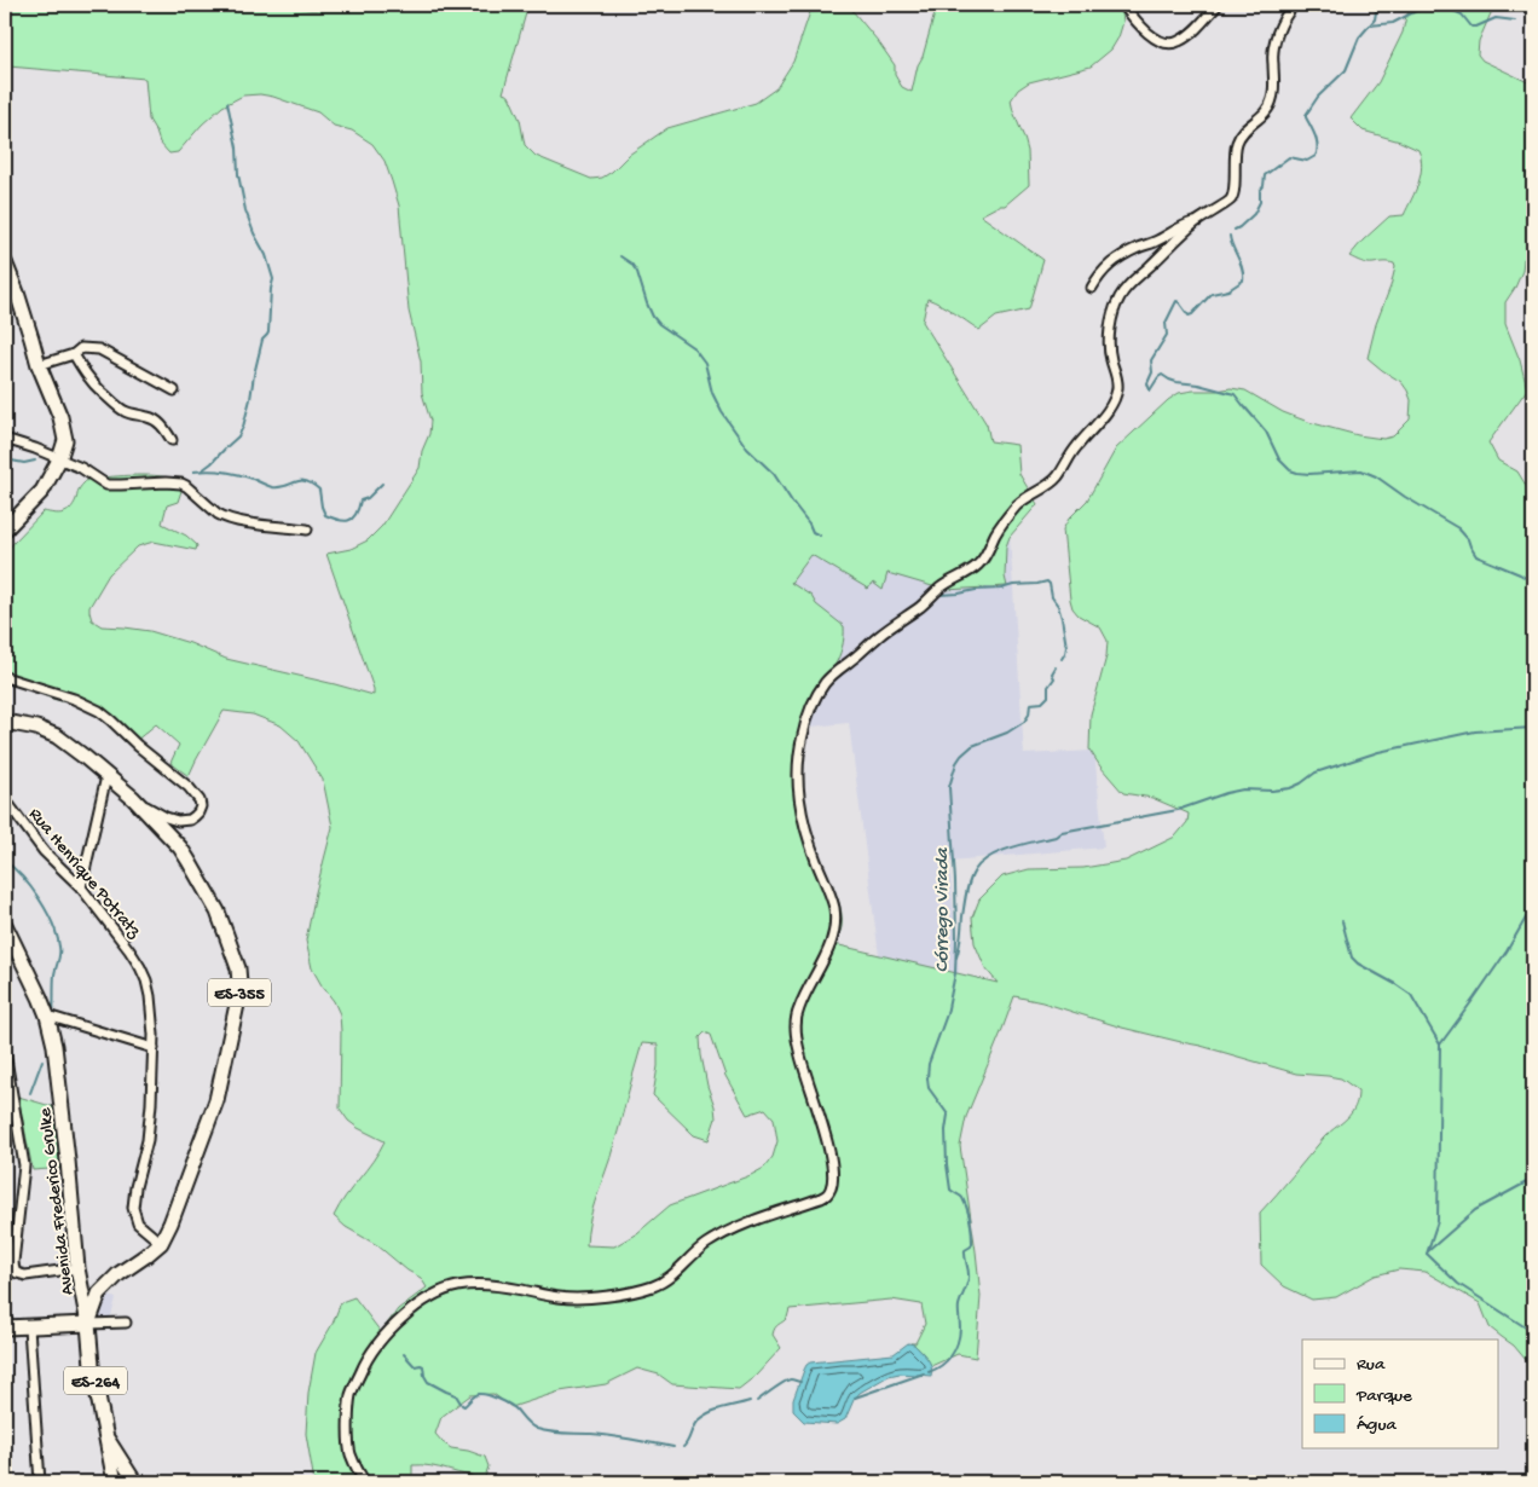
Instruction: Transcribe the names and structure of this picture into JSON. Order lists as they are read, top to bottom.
{
  "streets": {
    "main road": ["ES-355", "Avenida Frederico Grulke", "ES-264"],
    "street": ["Rua Henrique Potratz"]
  },
  "crossings": [
    ["Rua Henrique Potratz", "ES-355"],
    ["ES-355", "Avenida Frederico Grulke"]
  ],
  "water": ["Córrego Virada"],
  "legend": ["Rua", "Parque", "Água"]
}
